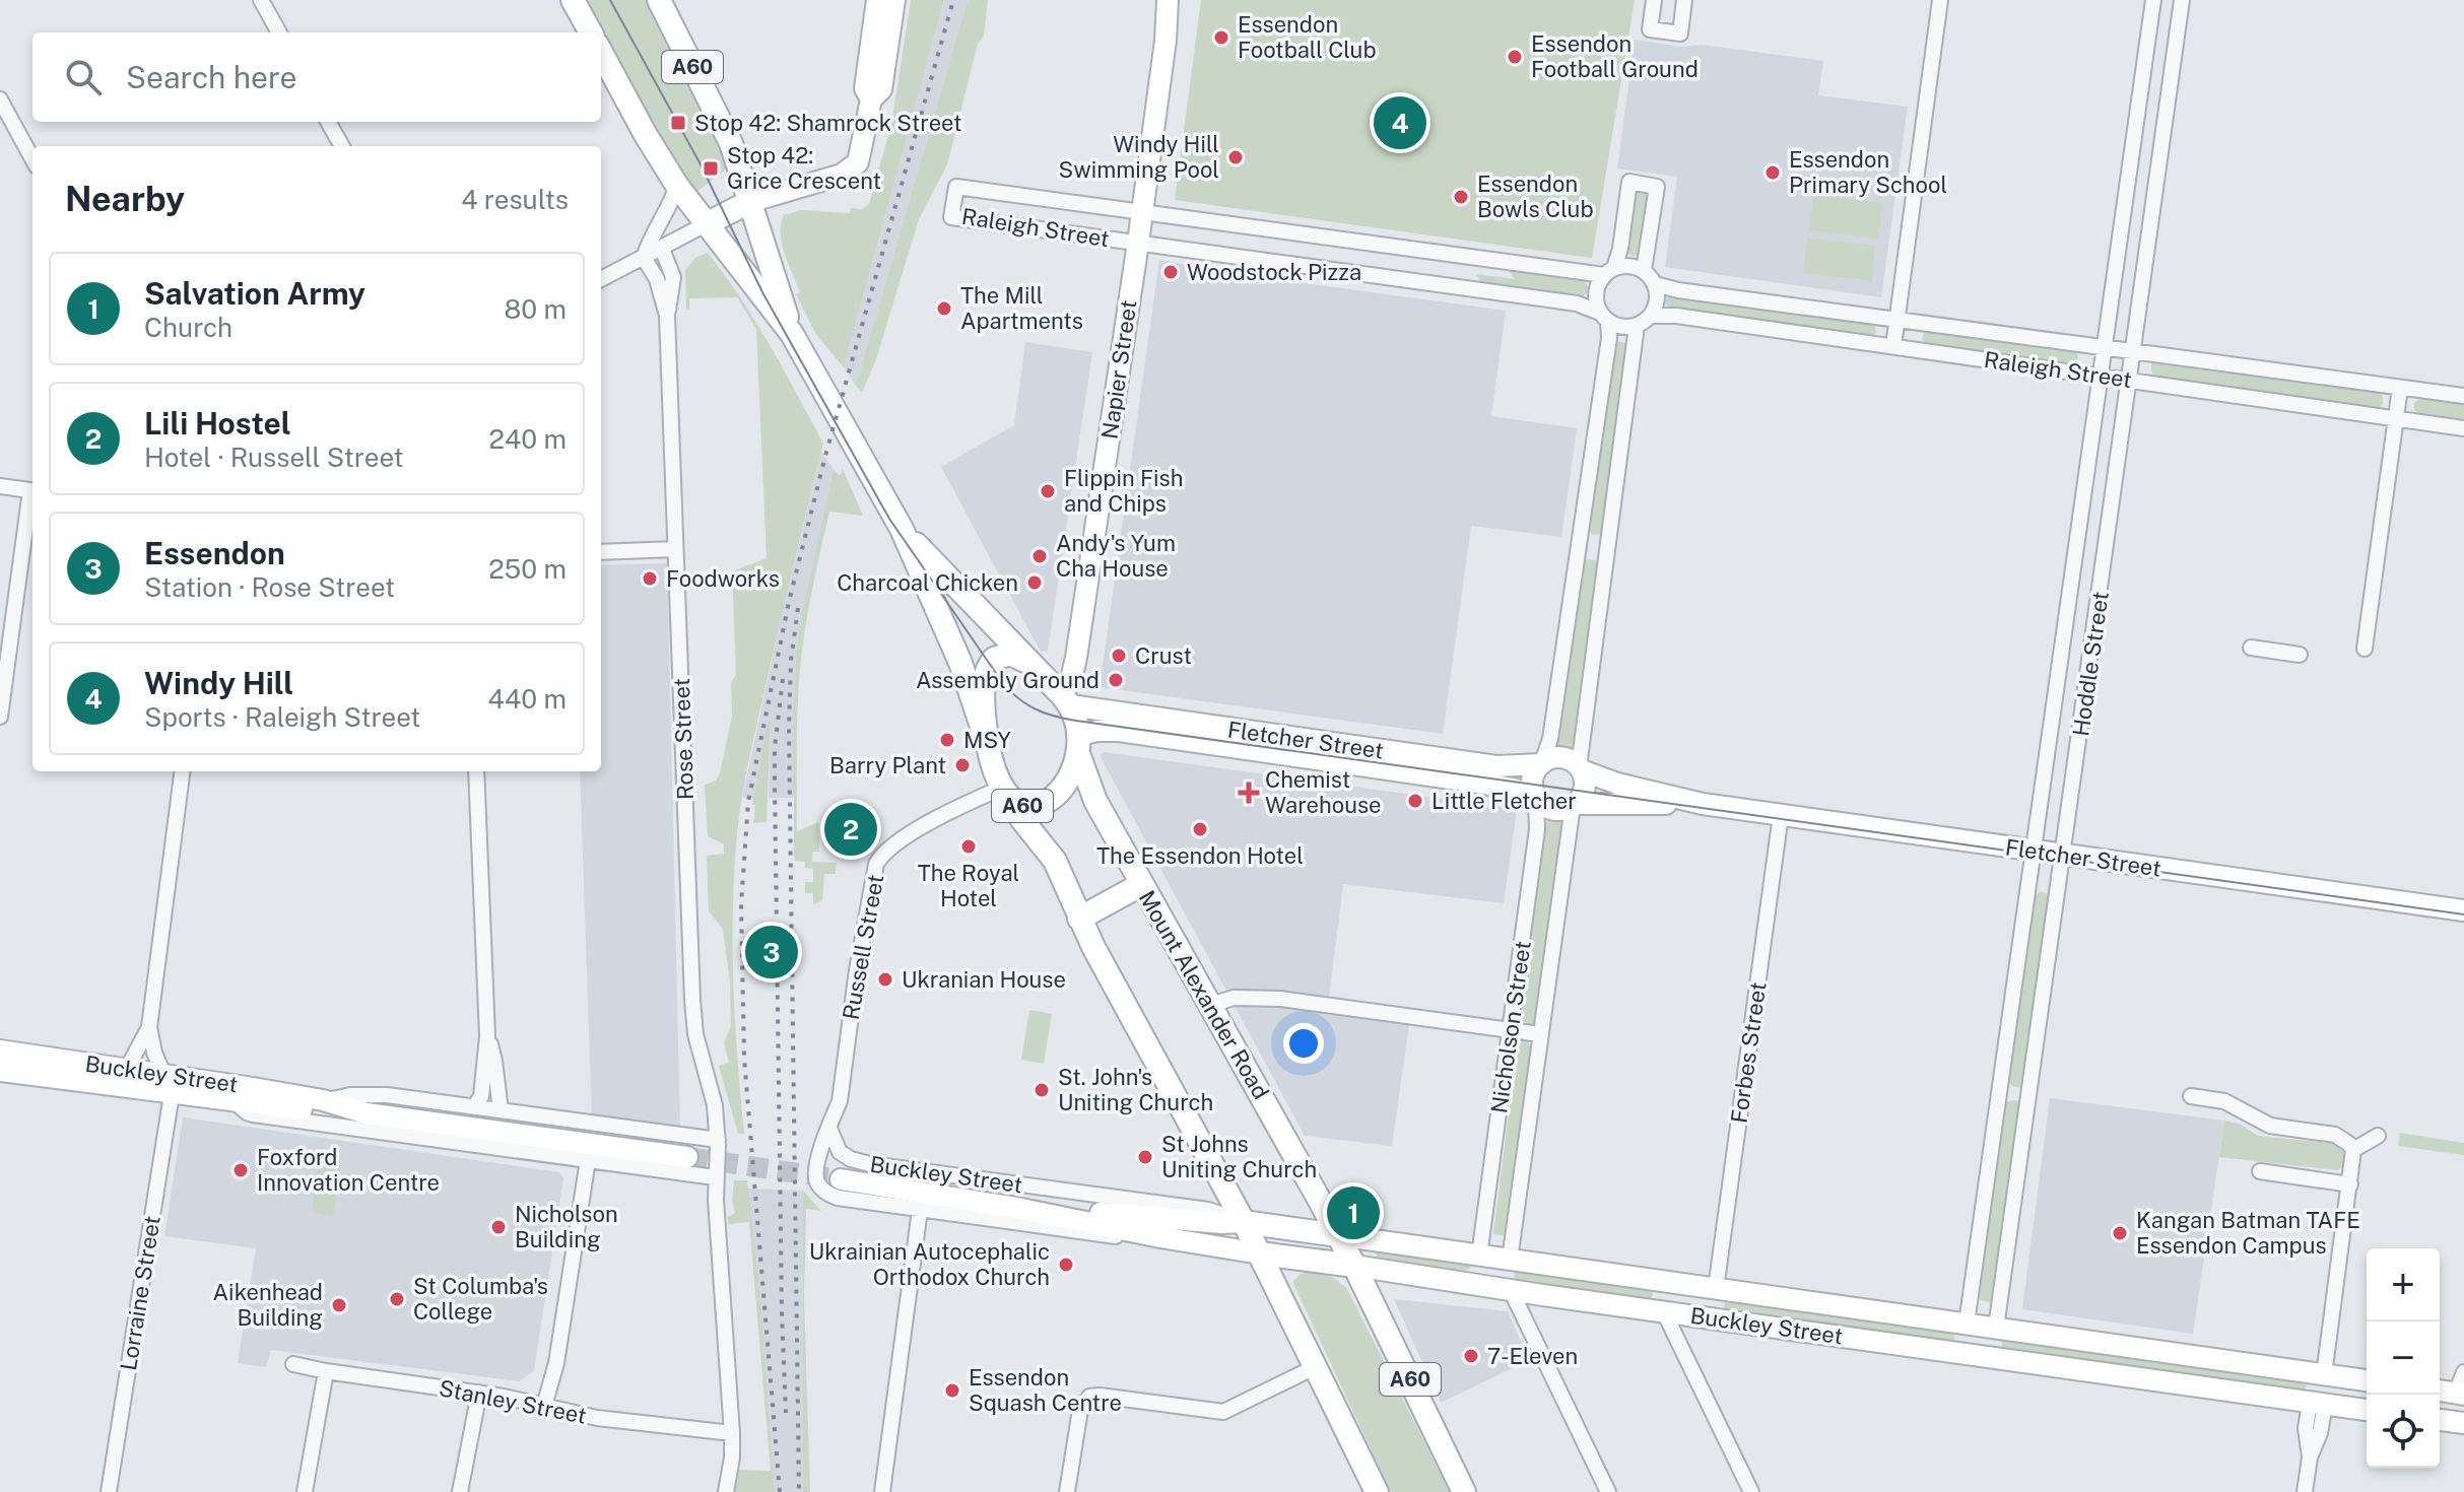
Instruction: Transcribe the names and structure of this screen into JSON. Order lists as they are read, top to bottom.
{
  "streets": {
    "main road": [
      "A60",
      "Napier Street",
      "Fletcher Street",
      "Mount Alexander Road",
      "Buckley Street"
    ],
    "street": [
      "Raleigh Street",
      "Hoddle Street",
      "Rose Street",
      "Russell Street",
      "Nicholson Street",
      "Forbes Street",
      "Lorraine Street",
      "Stanley Street"
    ]
  },
  "crossings": [
    ["A60", "Napier Street"],
    ["A60", "Fletcher Street"],
    ["A60", "Russell Street"],
    ["A60", "Mount Alexander Road"],
    ["A60", "Buckley Street"],
    ["Raleigh Street", "Napier Street"],
    ["Raleigh Street", "Hoddle Street"],
    ["Napier Street", "Fletcher Street"],
    ["Hoddle Street", "Fletcher Street"],
    ["Hoddle Street", "Buckley Street"],
    ["Rose Street", "Buckley Street"],
    ["Rose Street", "Stanley Street"],
    ["Fletcher Street", "Mount Alexander Road"],
    ["Fletcher Street", "Nicholson Street"],
    ["Fletcher Street", "Forbes Street"],
    ["Russell Street", "Buckley Street"],
    ["Mount Alexander Road", "Buckley Street"],
    ["Nicholson Street", "Buckley Street"],
    ["Forbes Street", "Buckley Street"],
    ["Buckley Street", "Lorraine Street"]
  ],
  "places": {
    "other": [
      "Essendon Football Club",
      "Essendon Football Ground",
      "Windy Hill Swimming Pool",
      "Essendon Primary School",
      "Essendon Bowls Club",
      "Woodstock Pizza",
      "The Mill Apartments",
      "Flippin Fish and Chips",
      "Andy's Yum Cha House",
      "Foodworks",
      "Charcoal Chicken",
      "Crust",
      "Assembly Ground",
      "MSY",
      "Barry Plant",
      "Little Fletcher",
      "The Essendon Hotel",
      "The Royal Hotel",
      "Ukranian House",
      "St. John's Uniting Church",
      "St Johns Uniting Church",
      "Foxford Innovation Centre",
      "Nicholson Building",
      "Kangan Batman TAFE Essendon Campus",
      "Ukrainian Autocephalic Orthodox Church",
      "St Columba's College",
      "Aikenhead Building",
      "7-Eleven",
      "Essendon Squash Centre"
    ],
    "transit": ["Stop 42: Shamrock Street", "Stop 42: Grice Crescent"],
    "health": ["Chemist Warehouse"]
  },
  "page": {
    "search": "Search here",
    "pins": [
      "4",
      "2",
      "3",
      "1"
    ],
    "heading": ["Nearby", "4 results"],
    "list": [
      {
        "mark": "1",
        "name": "Salvation Army",
        "note": "Church",
        "value": "80 m"
      },
      {
        "mark": "2",
        "name": "Lili Hostel",
        "note": "Hotel · Russell Street",
        "value": "240 m"
      },
      {
        "mark": "3",
        "name": "Essendon",
        "note": "Station · Rose Street",
        "value": "250 m"
      },
      {
        "mark": "4",
        "name": "Windy Hill",
        "note": "Sports · Raleigh Street",
        "value": "440 m"
      }
    ],
    "map_buttons": ["+", "−"]
  }
}
